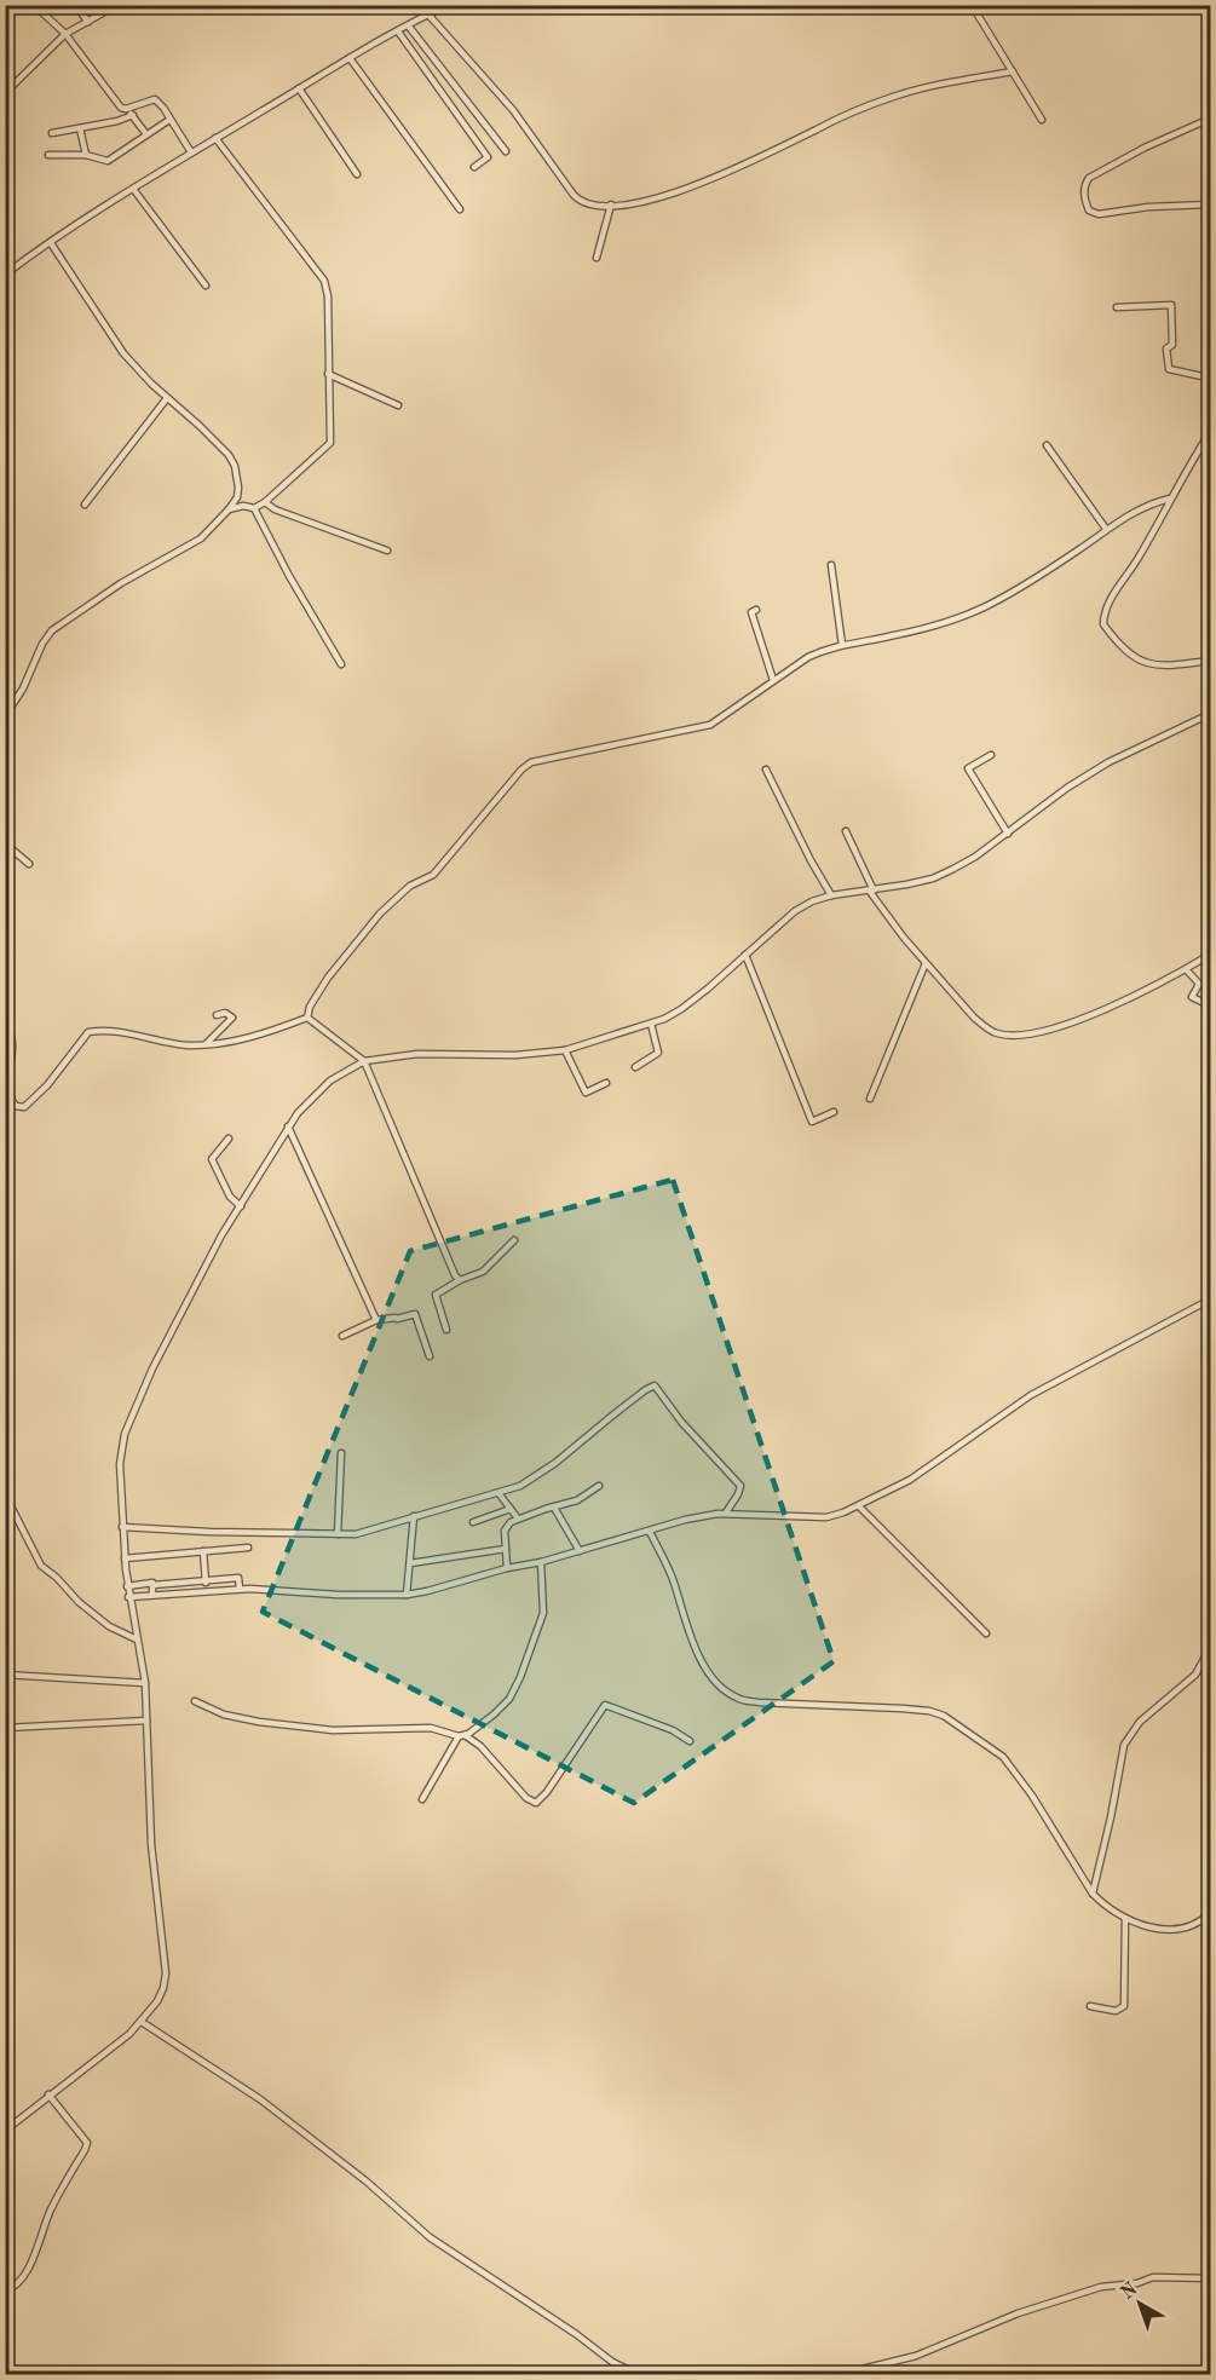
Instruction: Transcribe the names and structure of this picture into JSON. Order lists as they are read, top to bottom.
{
  "north": "top left"
}
